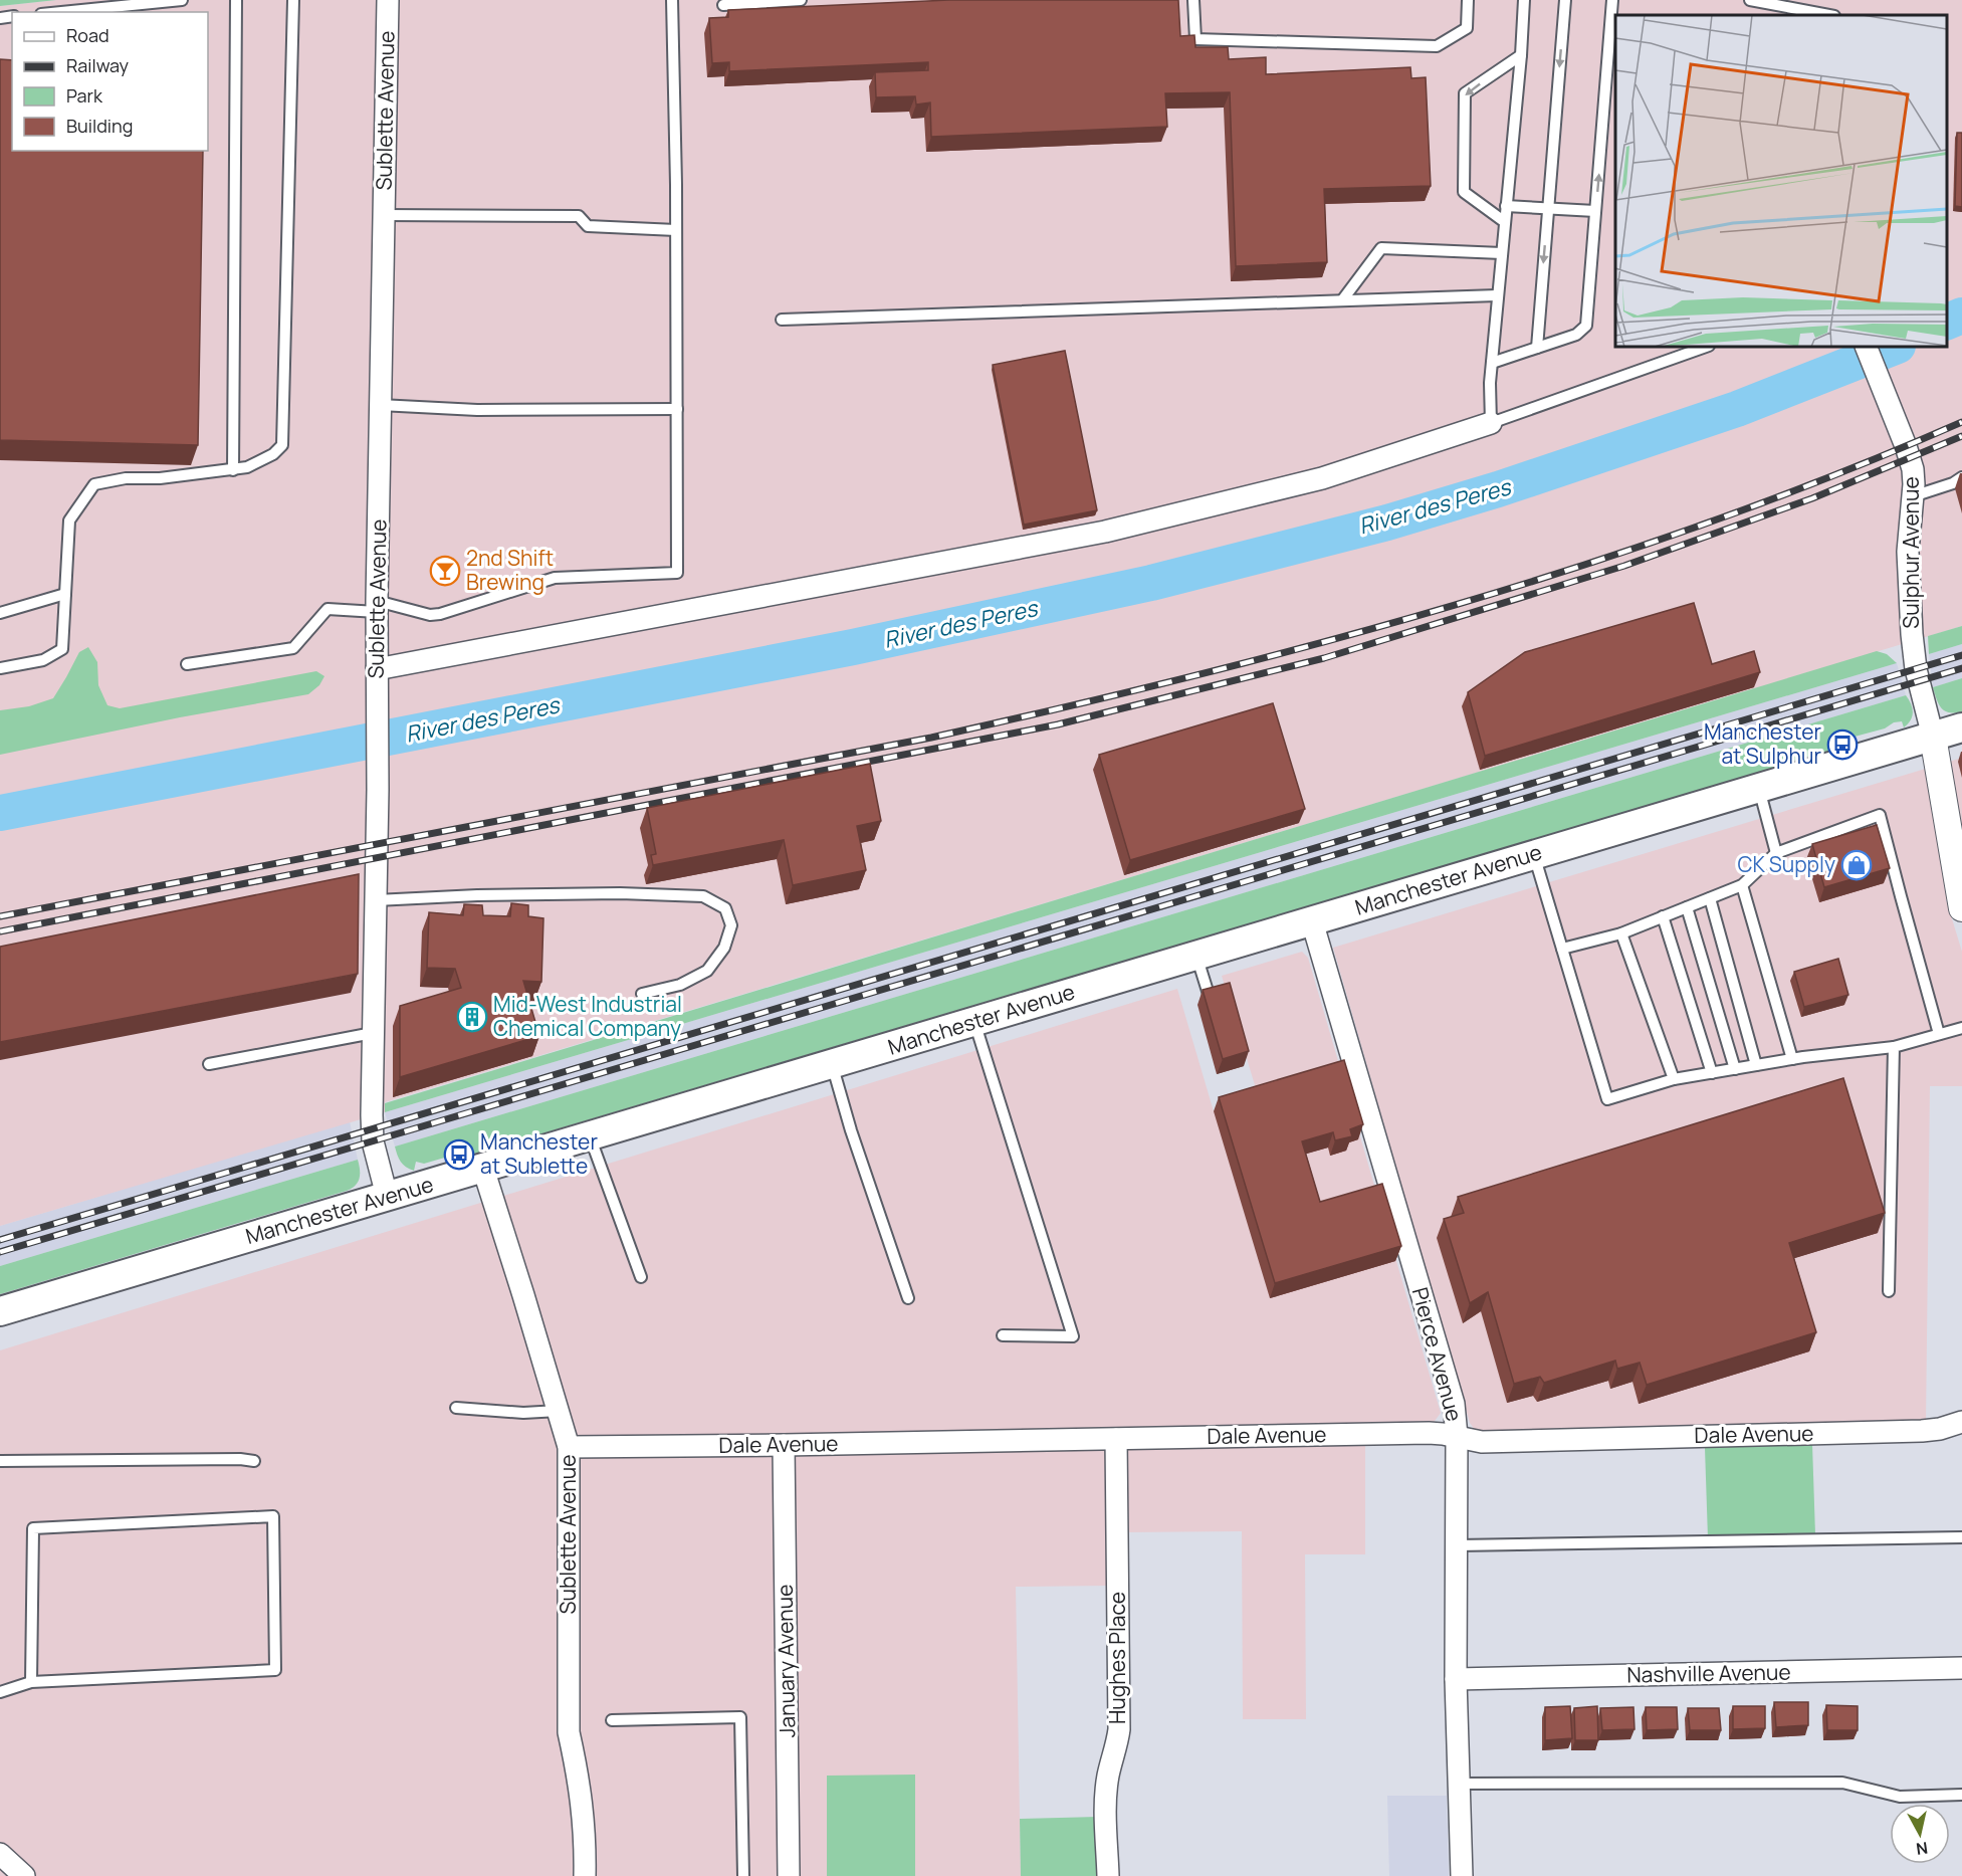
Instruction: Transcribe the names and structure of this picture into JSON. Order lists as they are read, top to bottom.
{
  "streets": {
    "main road": ["Manchester Avenue"],
    "street": [
      "Sublette Avenue",
      "Sulphur Avenue",
      "Pierce Avenue",
      "Dale Avenue",
      "Hughes Place",
      "January Avenue",
      "Nashville Avenue"
    ]
  },
  "crossings": [
    ["Sublette Avenue", "Manchester Avenue"],
    ["Sublette Avenue", "Dale Avenue"],
    ["Sulphur Avenue", "Manchester Avenue"],
    ["Manchester Avenue", "Pierce Avenue"],
    ["Pierce Avenue", "Dale Avenue"],
    ["Pierce Avenue", "Nashville Avenue"],
    ["Dale Avenue", "Hughes Place"],
    ["Dale Avenue", "January Avenue"]
  ],
  "water": ["River des Peres"],
  "places": {
    "bar": ["2nd Shift Brewing"],
    "bus stop": ["Manchester at Sulphur", "Manchester at Sublette"],
    "shop": ["CK Supply"],
    "building": ["Mid-West Industrial Chemical Company"]
  },
  "legend": [
    "Road",
    "Railway",
    "Park",
    "Building"
  ],
  "north": "bottom"
}
